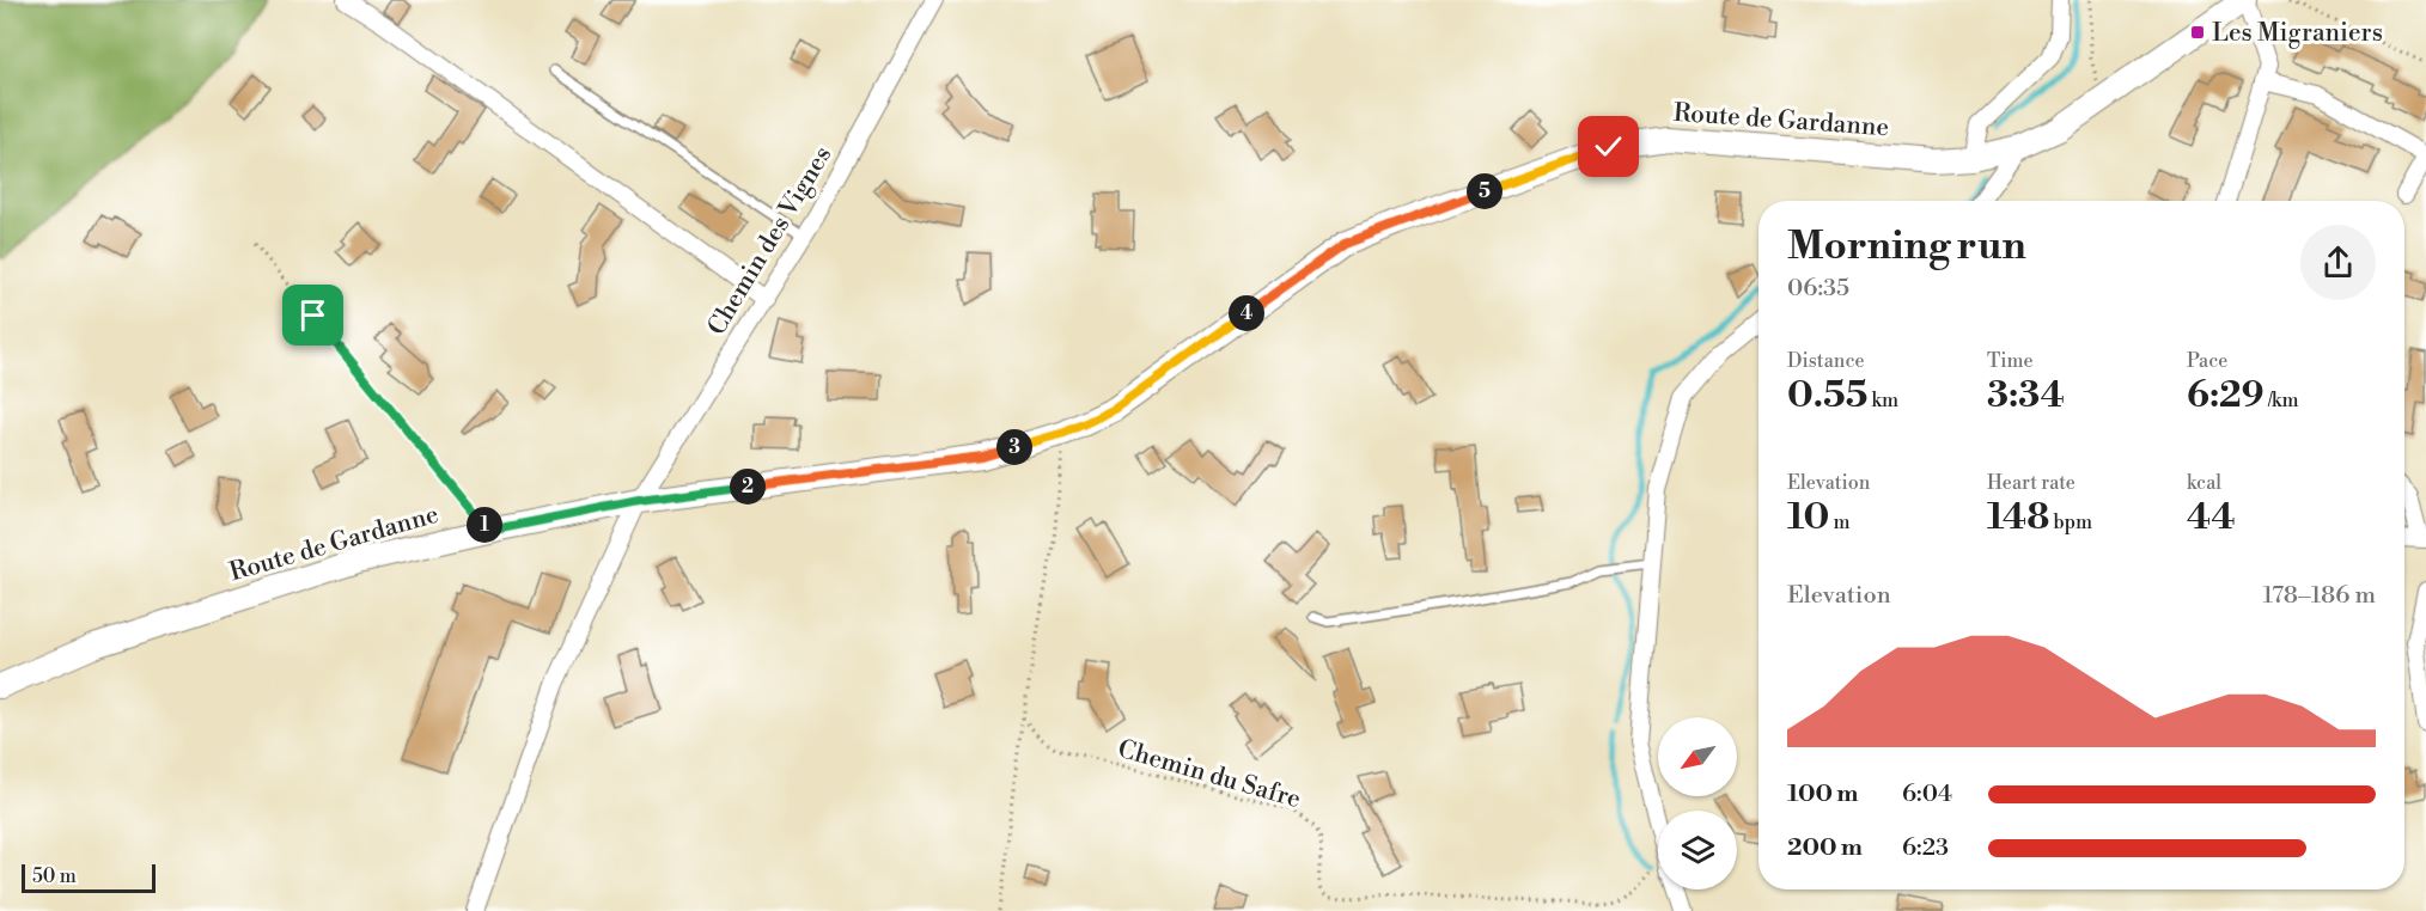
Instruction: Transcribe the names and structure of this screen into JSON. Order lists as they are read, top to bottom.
{
  "streets": {
    "street": ["Route de Gardanne", "Chemin des Vignes"],
    "path": ["Chemin du Safre"]
  },
  "crossings": [
    ["Route de Gardanne", "Chemin des Vignes"]
  ],
  "places": {
    "transit": ["Les Migraniers"]
  },
  "scale_bar": "50 m",
  "north": "bottom left",
  "page": {
    "pins": [
      "5",
      "4",
      "3",
      "2",
      "1"
    ],
    "heading": ["Morning run", "06:35"],
    "stats": [
      ["Distance", "0.55 km"],
      ["Time", "3:34"],
      ["Pace", "6:29 /km"],
      ["Elevation", "10 m"],
      ["Heart rate", "148 bpm"],
      ["kcal", "44"]
    ],
    "chart": ["Elevation", "178–186 m"],
    "list": [
      {
        "name": "100 m",
        "note": "6:04"
      },
      {
        "name": "200 m",
        "note": "6:23"
      }
    ],
    "scale": "50 m"
  }
}
